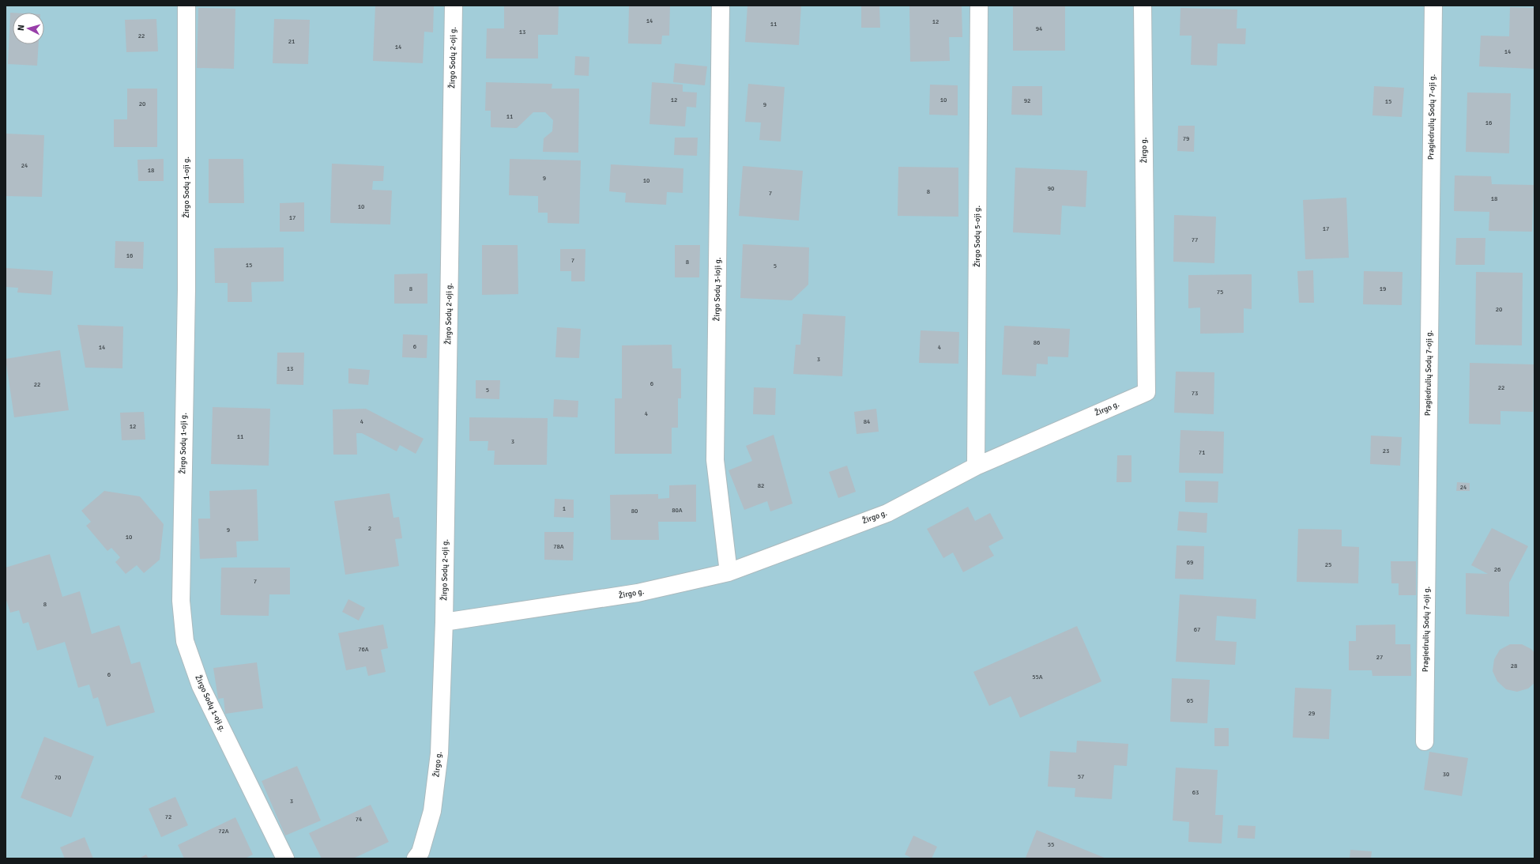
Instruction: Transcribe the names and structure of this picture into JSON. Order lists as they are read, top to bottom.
{
  "streets": {
    "street": [
      "Žirgo Sodų 2-oji g.",
      "Pragiedrulių Sodų 7-oji g.",
      "Žirgo g.",
      "Žirgo Sodų 1-oji g.",
      "Žirgo Sodų 5-oji g.",
      "Žirgo Sodų 3-ioji g."
    ]
  },
  "crossings": [
    ["Žirgo Sodų 2-oji g.", "Žirgo g."],
    ["Žirgo g.", "Žirgo Sodų 5-oji g."],
    ["Žirgo g.", "Žirgo Sodų 3-ioji g."]
  ],
  "house_numbers": [
    "14",
    "12",
    "11",
    "94",
    "13",
    "22",
    "21",
    "14",
    "14",
    "12",
    "10",
    "92",
    "15",
    "20",
    "9",
    "11",
    "16",
    "79",
    "24",
    "18",
    "9",
    "10",
    "90",
    "8",
    "7",
    "18",
    "10",
    "17",
    "17",
    "77",
    "16",
    "7",
    "8",
    "15",
    "5",
    "8",
    "19",
    "75",
    "20",
    "86",
    "6",
    "14",
    "4",
    "3",
    "13",
    "6",
    "22",
    "22",
    "5",
    "73",
    "4",
    "4",
    "84",
    "12",
    "11",
    "3",
    "23",
    "71",
    "82",
    "24",
    "1",
    "80A",
    "80",
    "2",
    "9",
    "10",
    "78A",
    "69",
    "25",
    "26",
    "7",
    "8",
    "67",
    "76A",
    "27",
    "28",
    "6",
    "55A",
    "65",
    "29",
    "30",
    "57",
    "70",
    "63",
    "3",
    "72",
    "74",
    "72A",
    "55"
  ],
  "north": "left"
}
